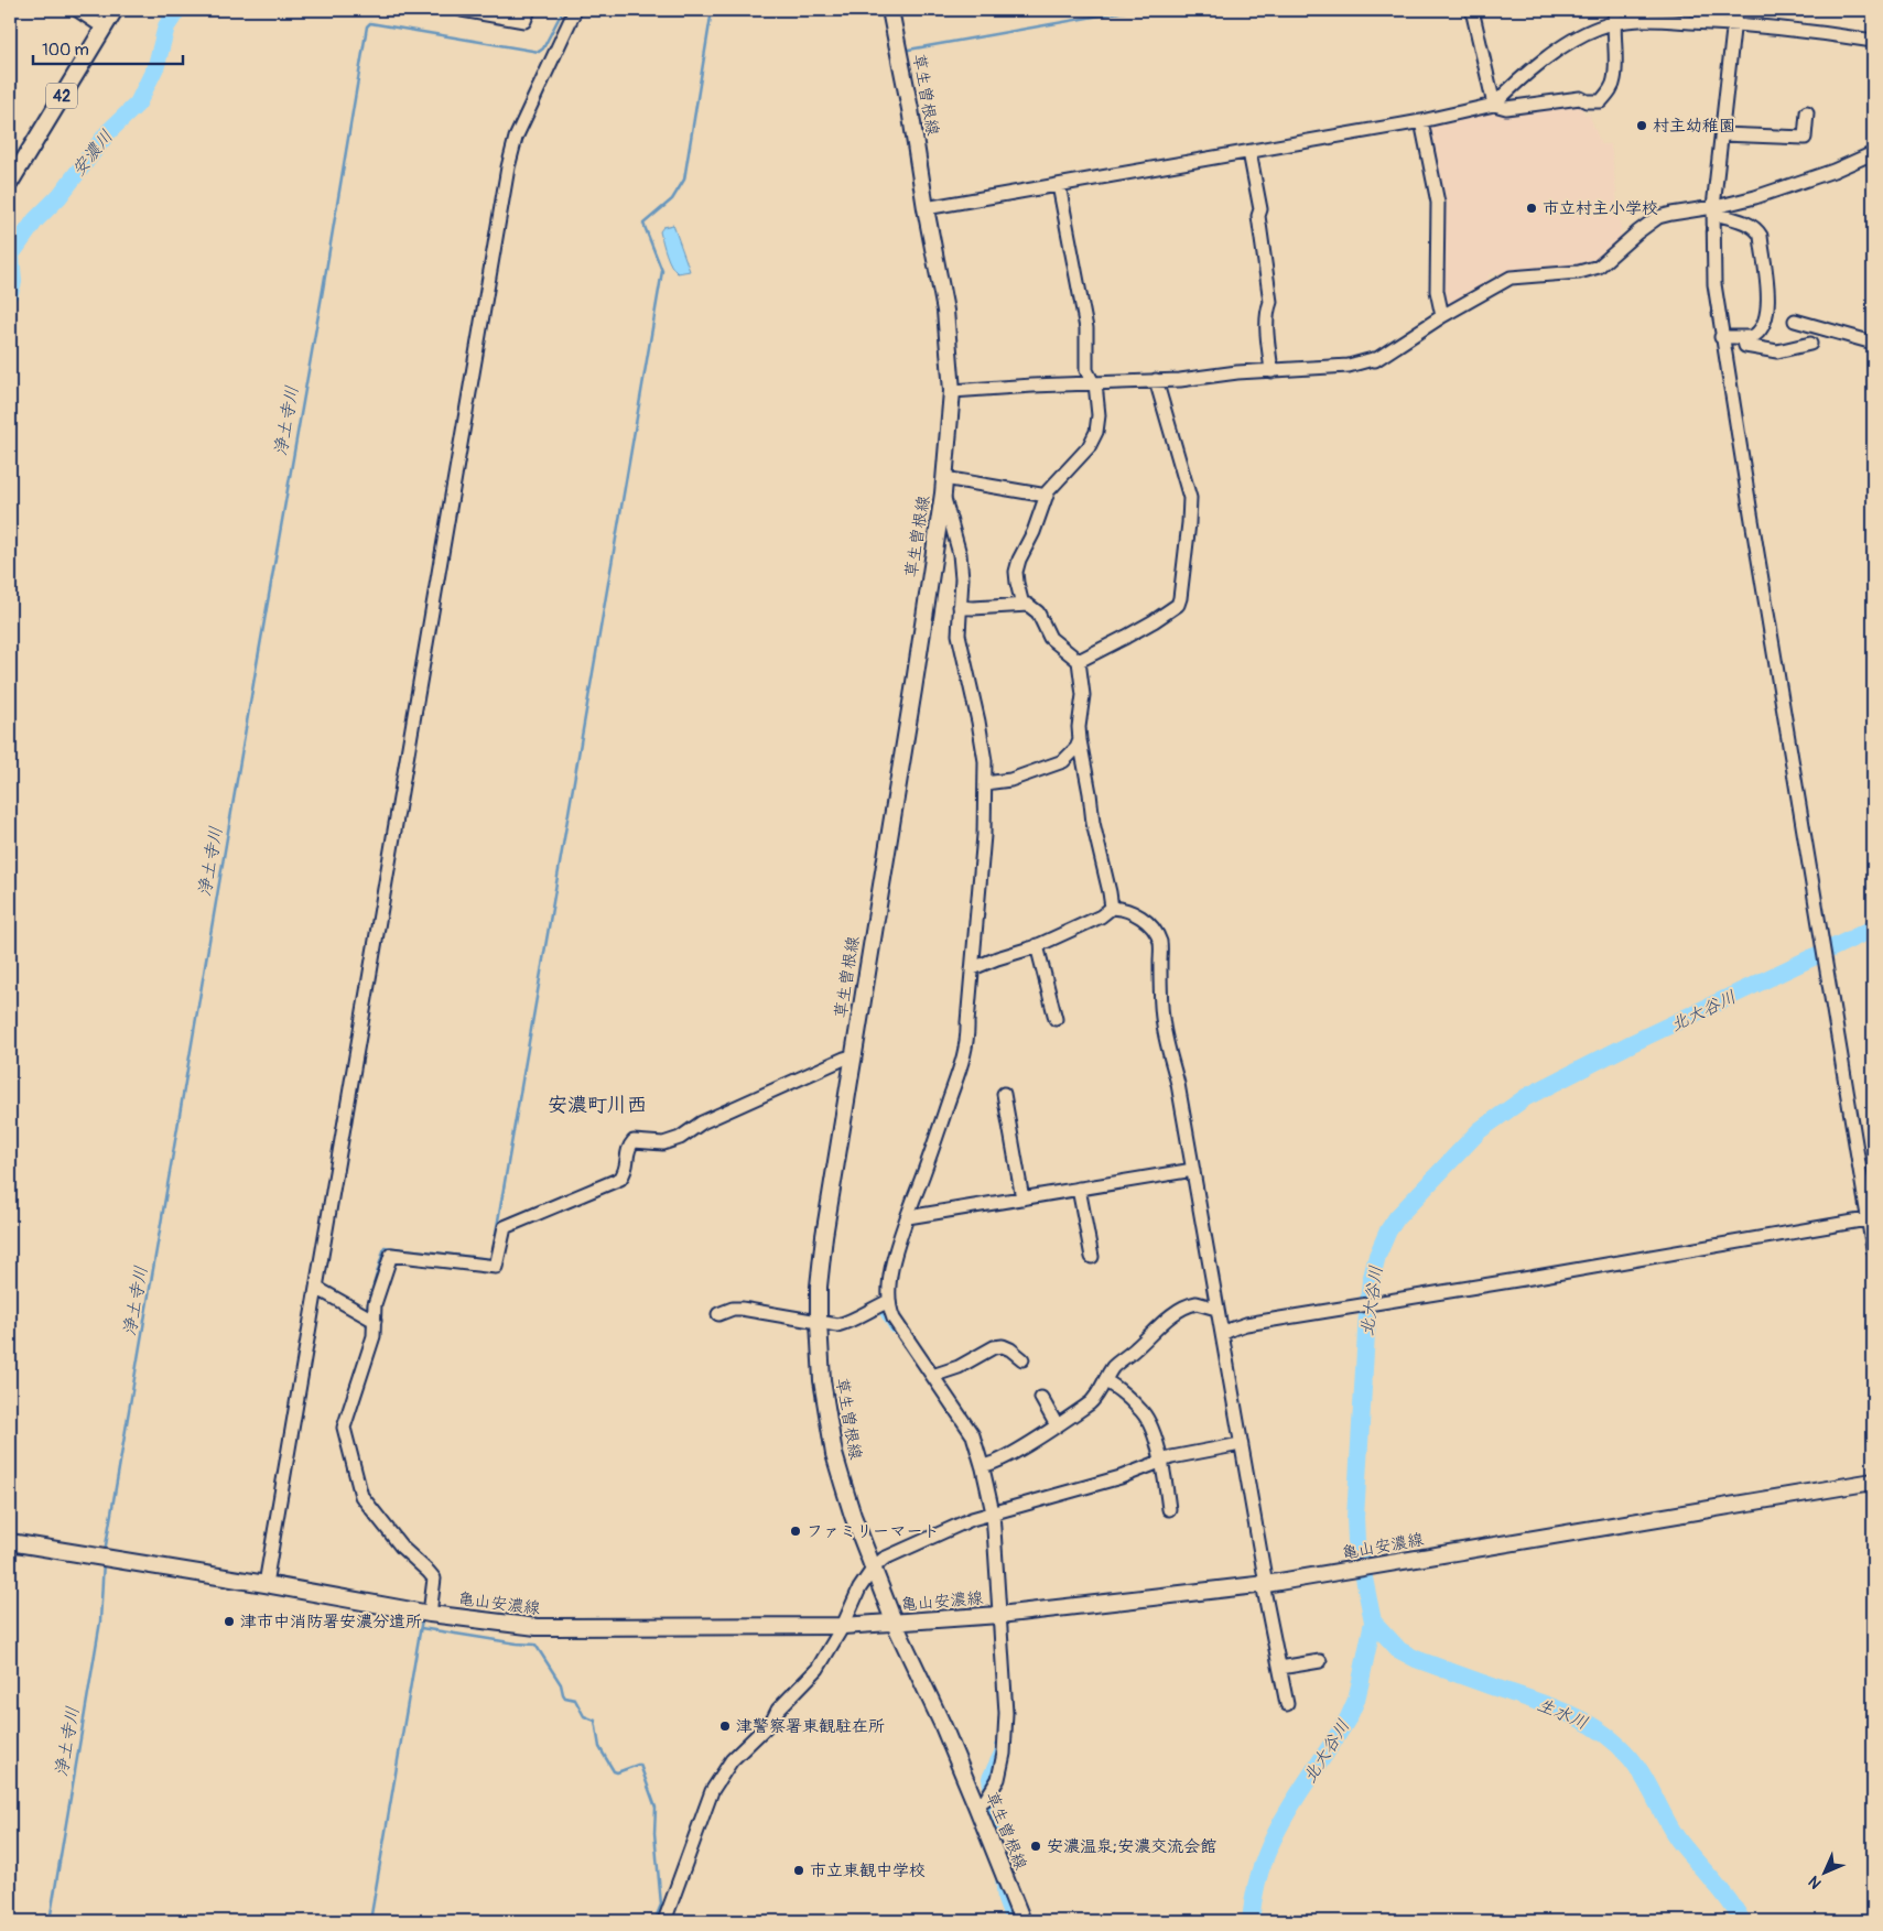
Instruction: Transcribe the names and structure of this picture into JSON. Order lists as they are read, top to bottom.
{
  "streets": {
    "main road": ["草生曽根線", "42", "亀山安濃線"]
  },
  "crossings": [
    ["草生曽根線", "亀山安濃線"]
  ],
  "districts": ["安濃町川西"],
  "water": [
    "安濃川",
    "浄土寺川",
    "北大谷川",
    "生水川"
  ],
  "places": [
    "村主幼稚園",
    "市立村主小学校",
    "ファミリーマート",
    "津市中消防署安濃分遣所",
    "津警察署東観駐在所",
    "安濃温泉;安濃交流会館",
    "市立東観中学校"
  ],
  "scale_bar": "100 m",
  "north": "bottom left"
}
